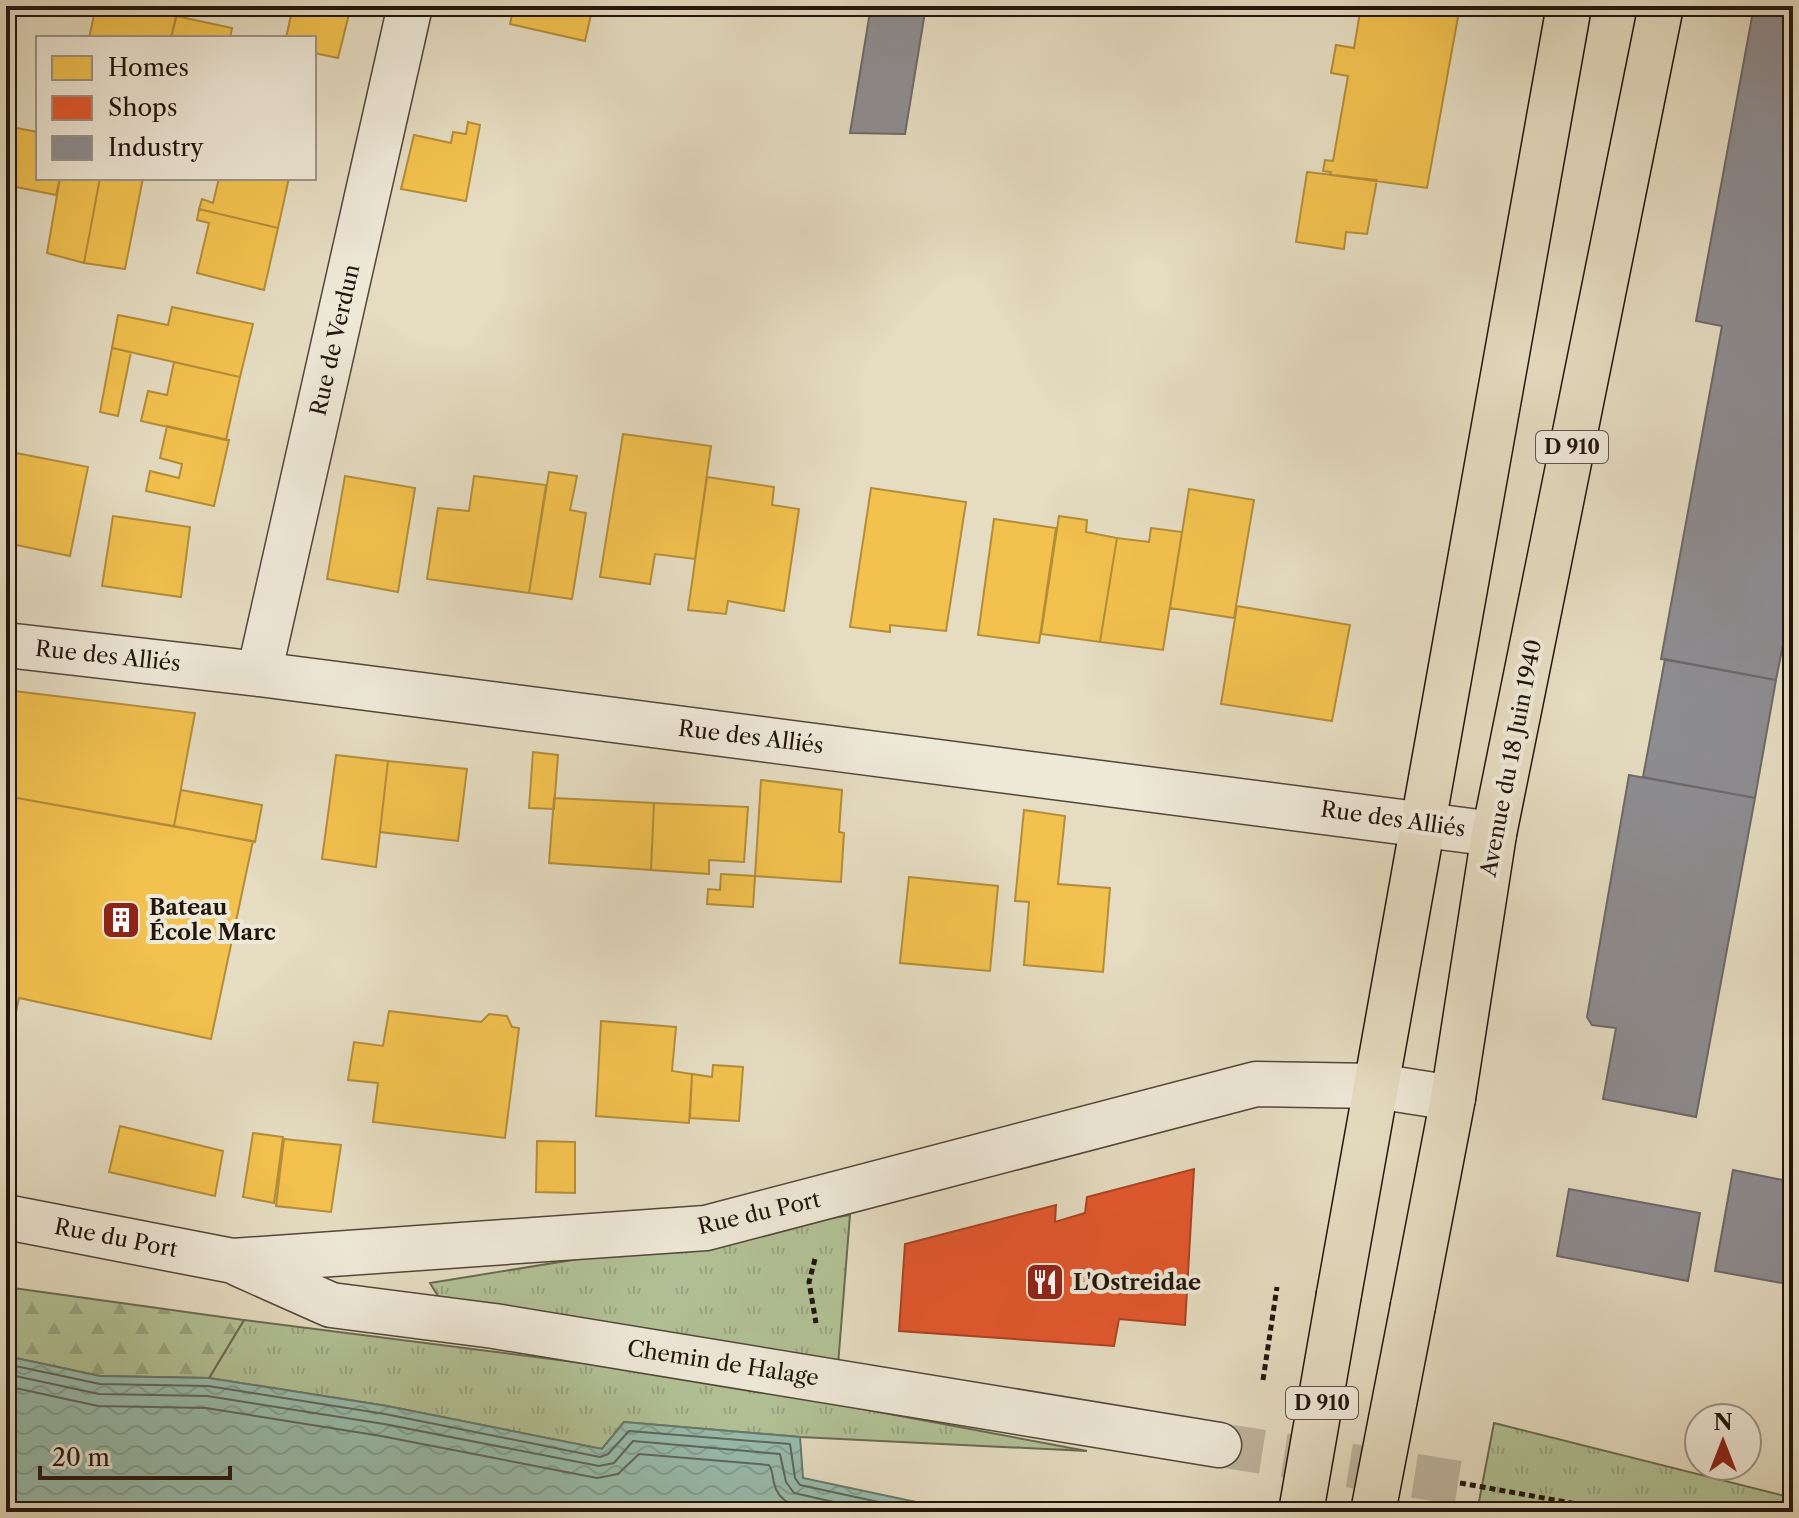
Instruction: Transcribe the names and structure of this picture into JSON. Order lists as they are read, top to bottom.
{
  "streets": {
    "main road": ["D 910", "Avenue du 18 Juin 1940"],
    "street": [
      "Rue de Verdun",
      "Rue des Alliés",
      "Rue du Port",
      "Chemin de Halage"
    ]
  },
  "crossings": [
    ["Rue de Verdun", "Rue des Alliés"],
    ["D 910", "Rue des Alliés"],
    ["D 910", "Rue du Port"],
    ["Rue des Alliés", "Avenue du 18 Juin 1940"],
    ["Avenue du 18 Juin 1940", "Rue du Port"],
    ["Rue du Port", "Chemin de Halage"]
  ],
  "places": {
    "building": ["Bateau École Marc"],
    "restaurant": ["L'Ostreidae"]
  },
  "legend": ["Homes", "Shops", "Industry"],
  "scale_bar": "20 m",
  "north": "top"
}
